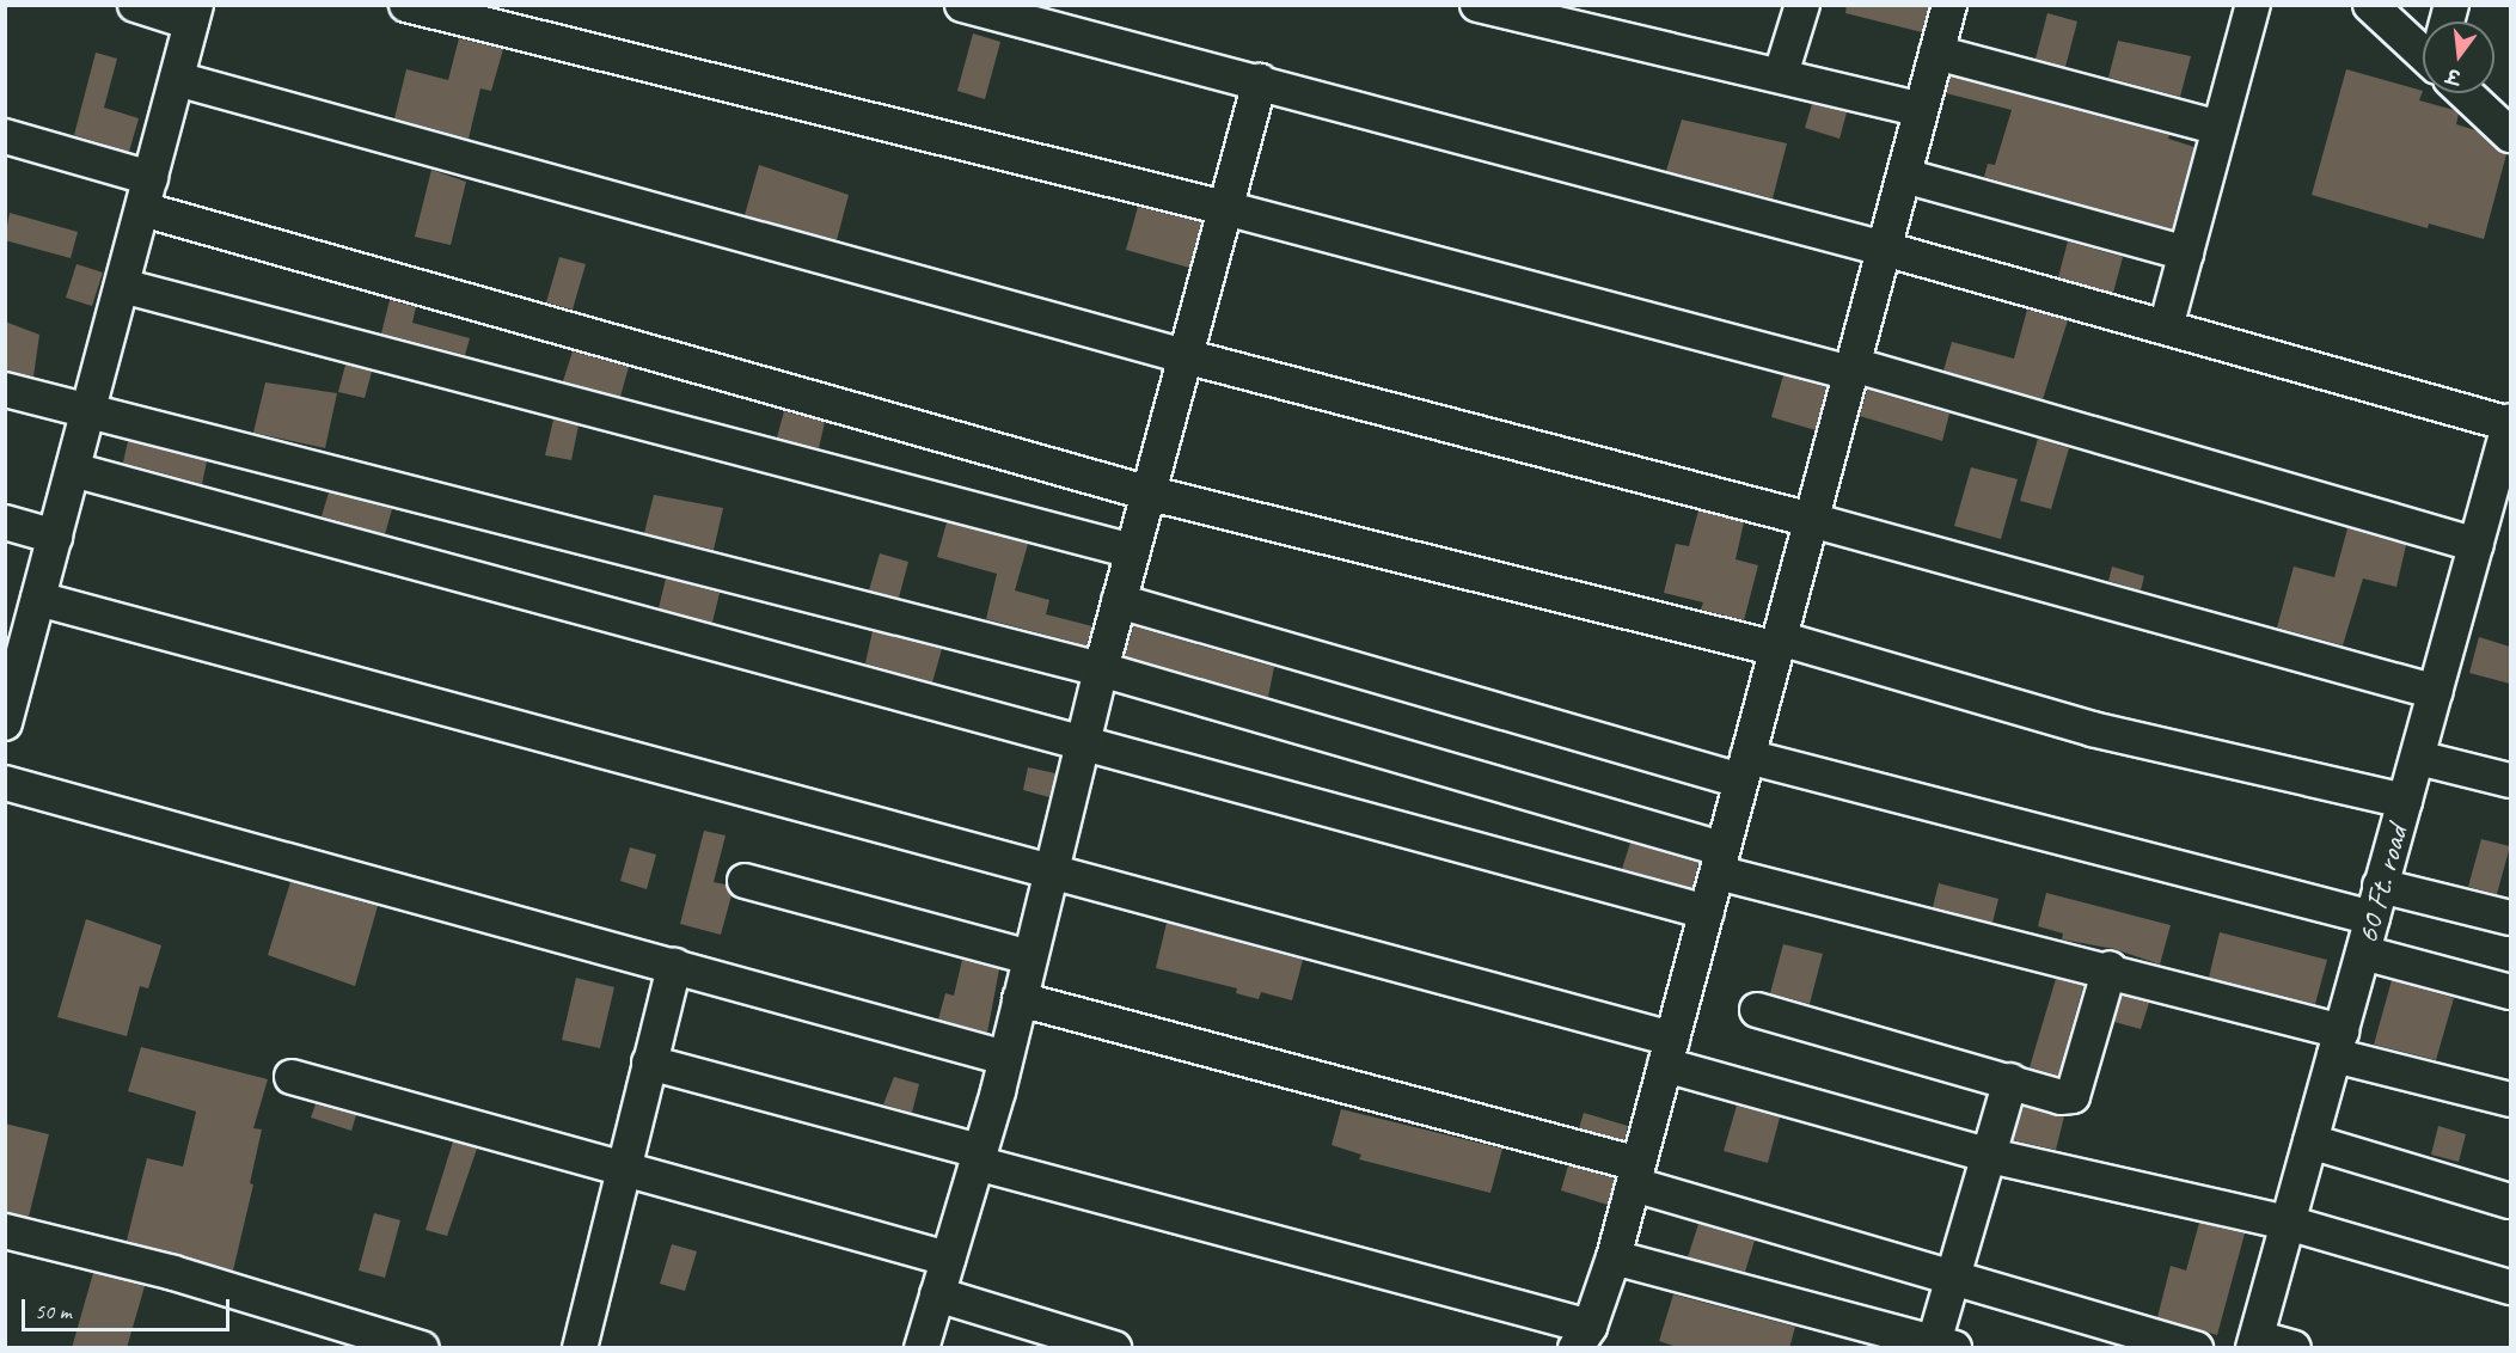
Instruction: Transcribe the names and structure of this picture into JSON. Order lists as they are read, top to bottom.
{
  "streets": {
    "street": ["60 Ft. road"]
  },
  "scale_bar": "50 m",
  "north": "bottom"
}
